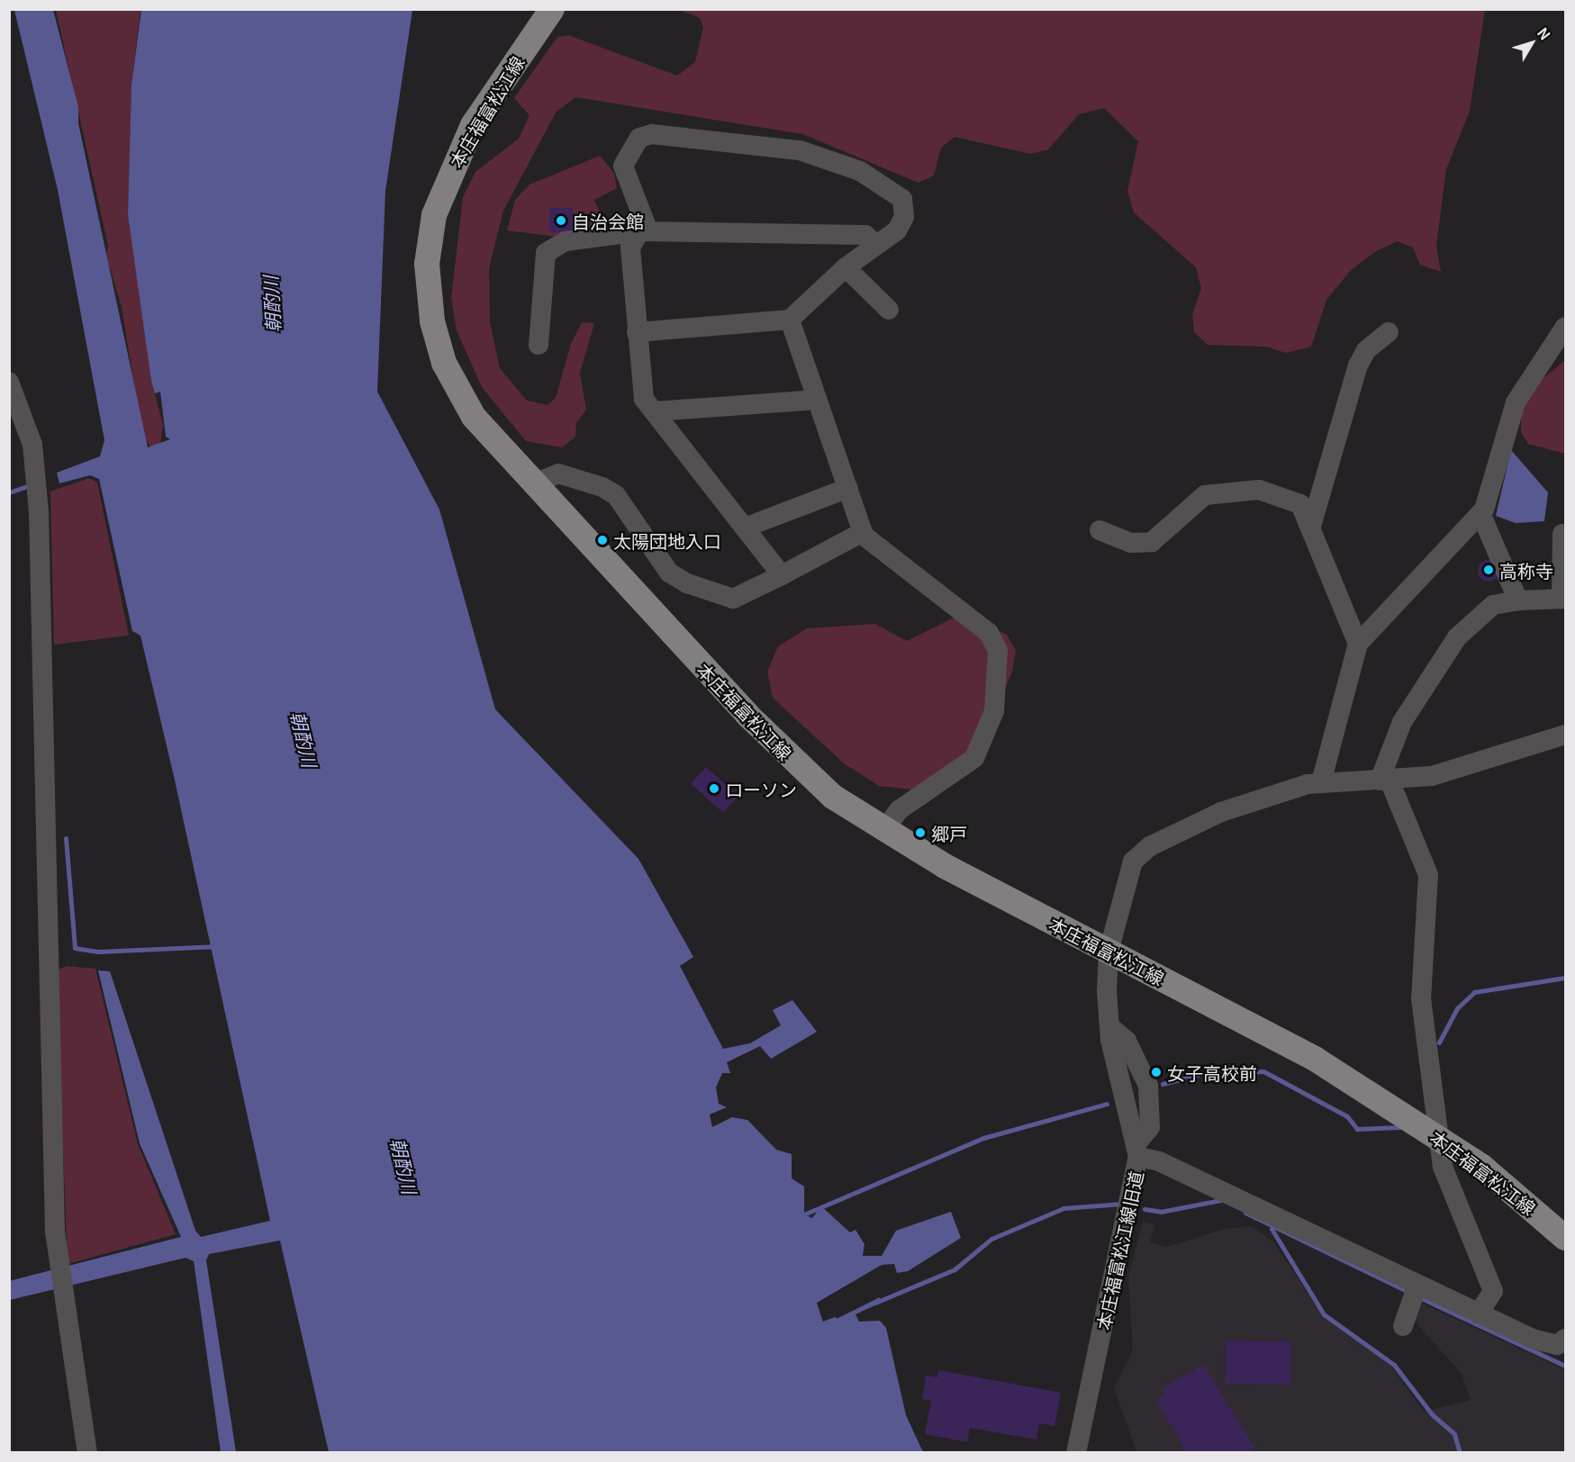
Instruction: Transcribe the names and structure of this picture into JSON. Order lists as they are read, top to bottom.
{
  "streets": {
    "main road": ["本庄福富松江線"],
    "street": ["本庄福富松江線旧道"]
  },
  "crossings": [
    ["本庄福富松江線", "本庄福富松江線旧道"]
  ],
  "water": ["朝酌川"],
  "places": [
    "自治会館",
    "太陽団地入口",
    "高称寺",
    "ローソン",
    "郷戸",
    "女子高校前"
  ],
  "north": "top right"
}
